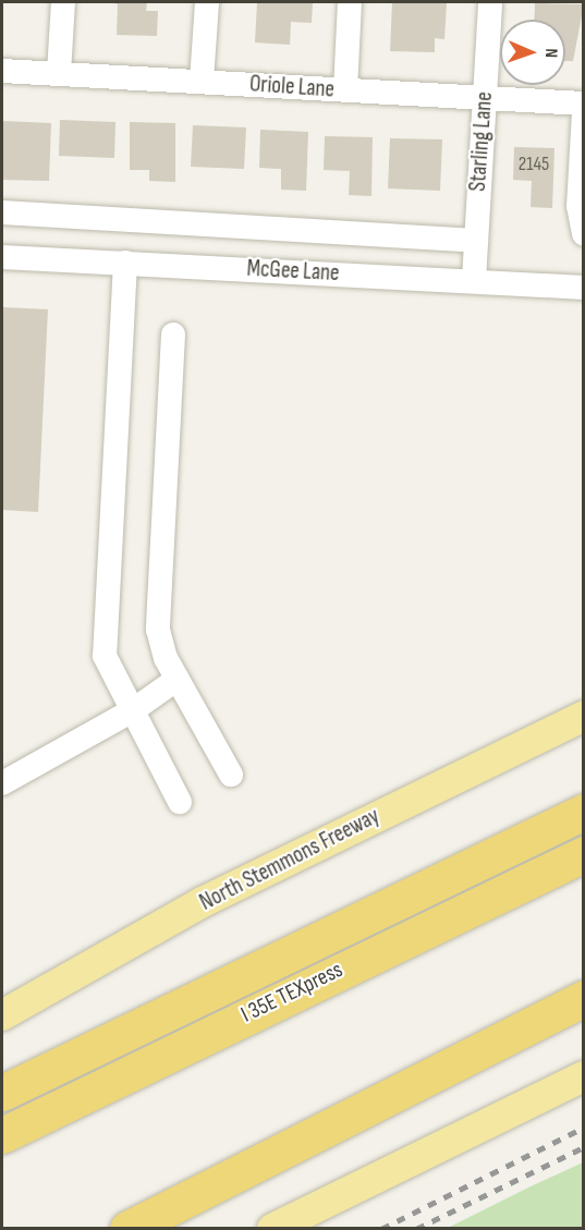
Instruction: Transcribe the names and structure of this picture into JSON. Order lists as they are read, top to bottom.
{
  "streets": {
    "highway": ["I 35E TEXpress"],
    "main road": ["North Stemmons Freeway"],
    "street": ["Oriole Lane", "Starling Lane", "McGee Lane"]
  },
  "crossings": [
    ["Oriole Lane", "Starling Lane"],
    ["Starling Lane", "McGee Lane"]
  ],
  "house_numbers": ["2145"],
  "north": "right"
}
